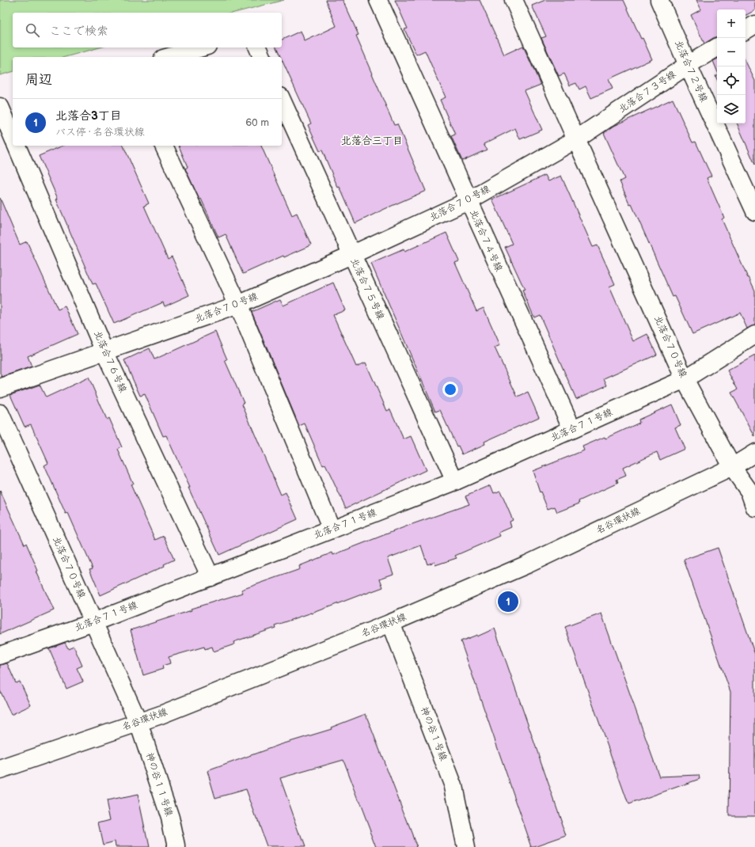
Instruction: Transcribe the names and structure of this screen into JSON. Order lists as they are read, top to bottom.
{
  "streets": {
    "street": [
      "北落合７２号線",
      "北落合７３号線",
      "北落合７０号線",
      "北落合７４号線",
      "北落合７５号線",
      "北落合７６号線",
      "北落合７１号線",
      "名谷環状線",
      "神の谷１号線",
      "神の谷１１号線"
    ]
  },
  "crossings": [
    ["北落合７２号線", "北落合７３号線"],
    ["北落合７３号線", "北落合７０号線"],
    ["北落合７０号線", "北落合７４号線"],
    ["北落合７０号線", "北落合７５号線"],
    ["北落合７０号線", "北落合７６号線"],
    ["北落合７０号線", "北落合７１号線"],
    ["北落合７０号線", "名谷環状線"],
    ["北落合７０号線", "神の谷１１号線"],
    ["北落合７４号線", "北落合７１号線"],
    ["北落合７５号線", "北落合７１号線"],
    ["北落合７６号線", "北落合７１号線"],
    ["名谷環状線", "神の谷１号線"],
    ["名谷環状線", "神の谷１１号線"]
  ],
  "districts": ["北落合三丁目"],
  "page": {
    "map_buttons": ["+", "−"],
    "search": "ここで検索",
    "heading": "周辺",
    "list": [
      {
        "mark": "1",
        "name": "北落合3丁目",
        "note": "バス停 · 名谷環状線",
        "value": "60 m"
      }
    ],
    "pins": "1"
  }
}
